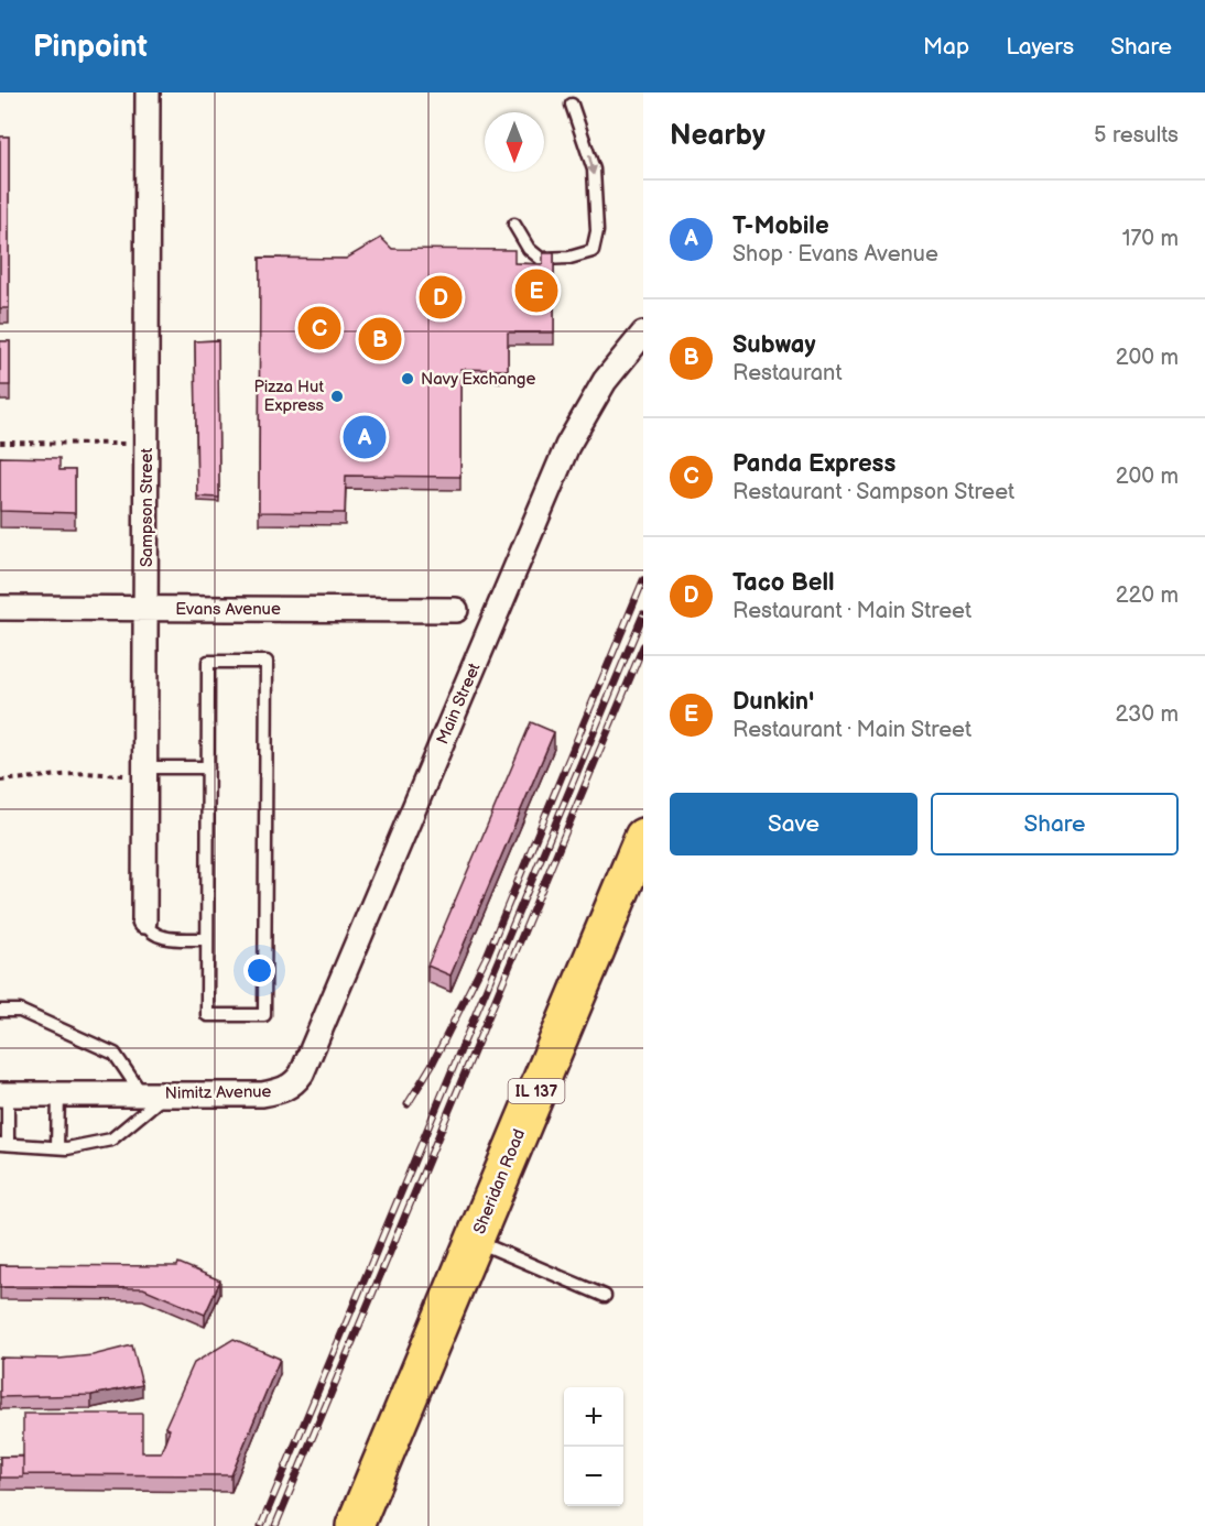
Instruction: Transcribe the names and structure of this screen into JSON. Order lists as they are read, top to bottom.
{
  "streets": {
    "highway": ["IL 137", "Sheridan Road"],
    "street": [
      "Sampson Street",
      "Evans Avenue",
      "Main Street",
      "Nimitz Avenue"
    ]
  },
  "crossings": [
    ["Sampson Street", "Evans Avenue"],
    ["Main Street", "Nimitz Avenue"]
  ],
  "places": ["Navy Exchange", "Pizza Hut Express"],
  "north": "bottom",
  "page": {
    "header": "Pinpoint",
    "nav": ["Map", "Layers", "Share"],
    "heading": ["Nearby", "5 results"],
    "list": [
      {
        "mark": "A",
        "name": "T-Mobile",
        "note": "Shop · Evans Avenue",
        "value": "170 m"
      },
      {
        "mark": "B",
        "name": "Subway",
        "note": "Restaurant",
        "value": "200 m"
      },
      {
        "mark": "C",
        "name": "Panda Express",
        "note": "Restaurant · Sampson Street",
        "value": "200 m"
      },
      {
        "mark": "D",
        "name": "Taco Bell",
        "note": "Restaurant · Main Street",
        "value": "220 m"
      },
      {
        "mark": "E",
        "name": "Dunkin'",
        "note": "Restaurant · Main Street",
        "value": "230 m"
      }
    ],
    "pins": [
      "E",
      "D",
      "C",
      "B",
      "A"
    ],
    "buttons": ["Save", "Share"],
    "map_buttons": ["+", "−"]
  }
}
